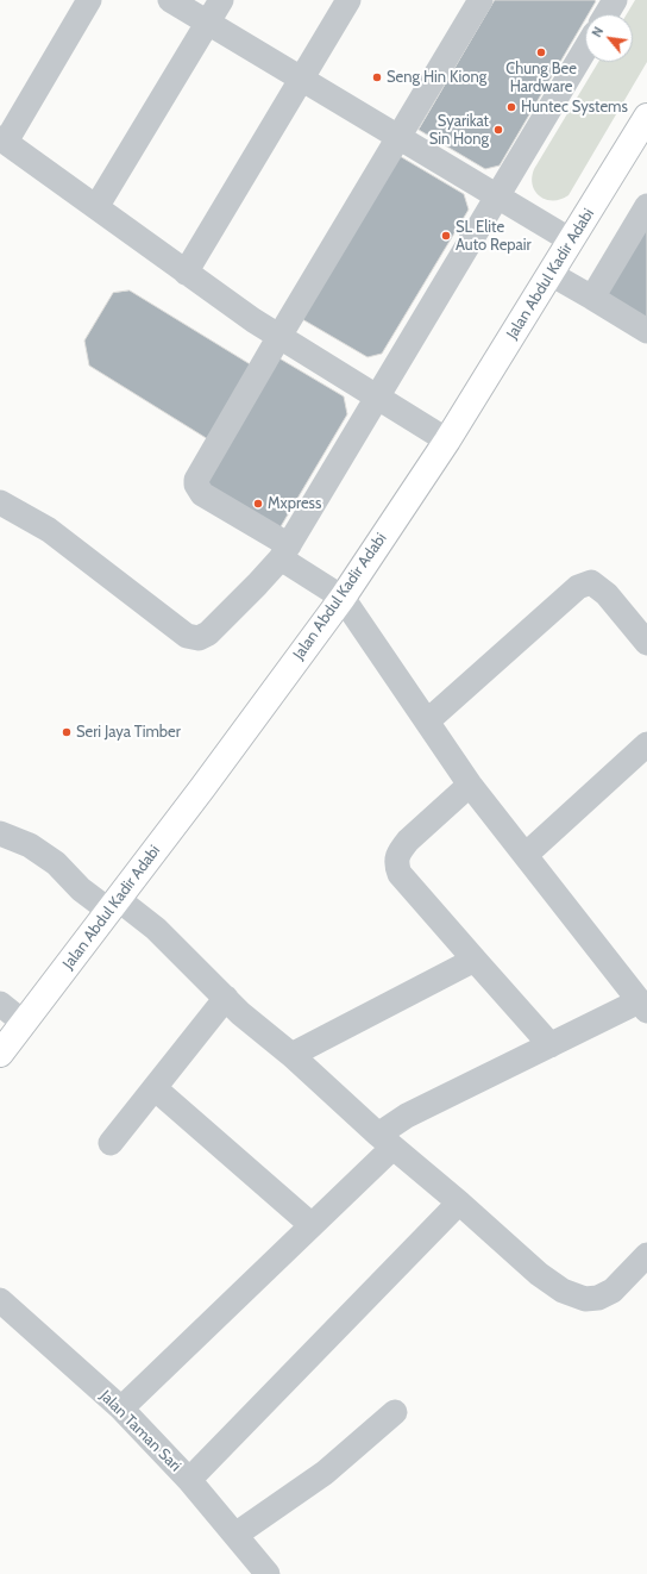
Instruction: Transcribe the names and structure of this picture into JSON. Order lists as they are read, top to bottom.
{
  "streets": {
    "main road": ["Jalan Abdul Kadir Adabi"],
    "street": ["Jalan Taman Sari"]
  },
  "places": [
    "Chung Bee Hardware",
    "Seng Hin Kiong",
    "Huntec Systems",
    "Syarikat Sin Hong",
    "SL Elite Auto Repair",
    "Mxpress",
    "Seri Jaya Timber"
  ],
  "north": "top left"
}
